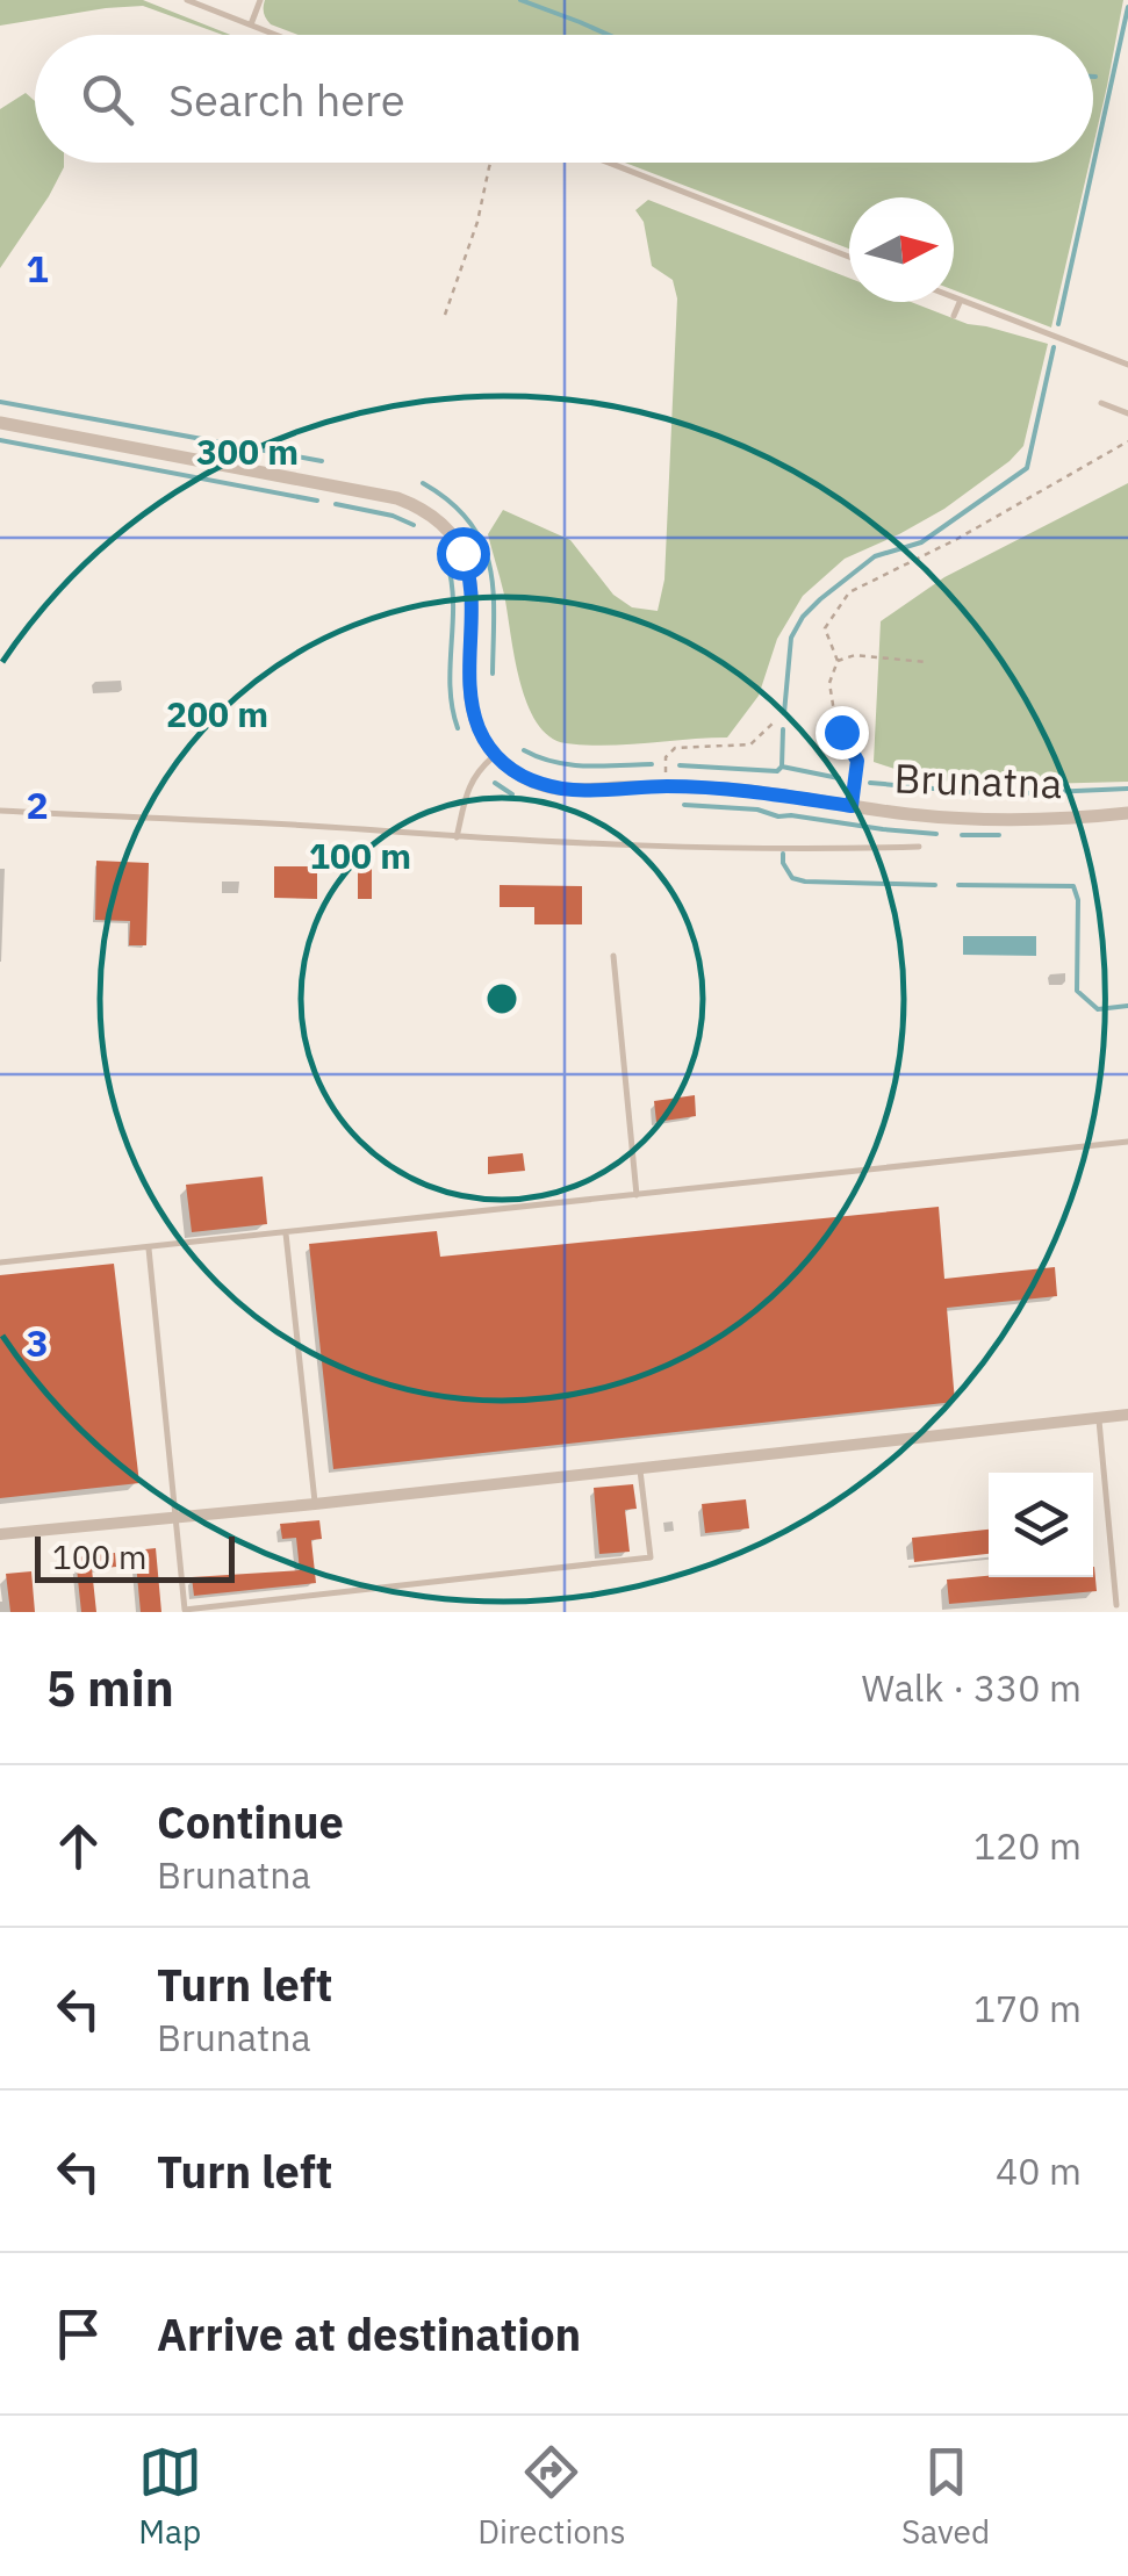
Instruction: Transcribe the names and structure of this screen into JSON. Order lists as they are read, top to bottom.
{
  "streets": {
    "street": ["Brunatna"]
  },
  "scale_bar": "100 m",
  "north": "right",
  "page": {
    "search": "Search here",
    "scale": "100 m",
    "heading": ["5 min", "Walk · 330 m"],
    "list": [
      ["Continue", "Brunatna", "120 m"],
      ["Turn left", "Brunatna", "170 m"],
      ["Turn left", "40 m"],
      "Arrive at destination"
    ],
    "nav": ["Map", "Directions", "Saved"]
  },
  "grid": {
    "rows": ["1", "2", "3"]
  },
  "rings": ["300 m", "200 m", "100 m"]
}
